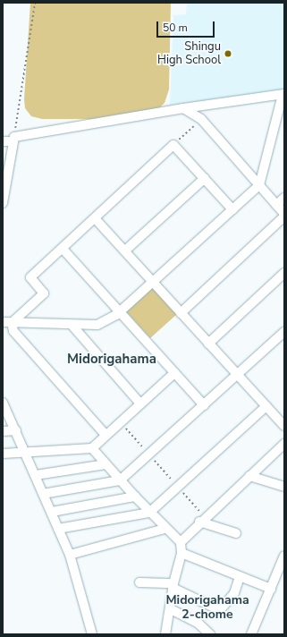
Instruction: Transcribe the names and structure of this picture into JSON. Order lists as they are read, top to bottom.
{
  "districts": ["Midorigahama", "Midorigahama 2-chome"],
  "places": ["Shingu High School"],
  "scale_bar": "50 m"
}
